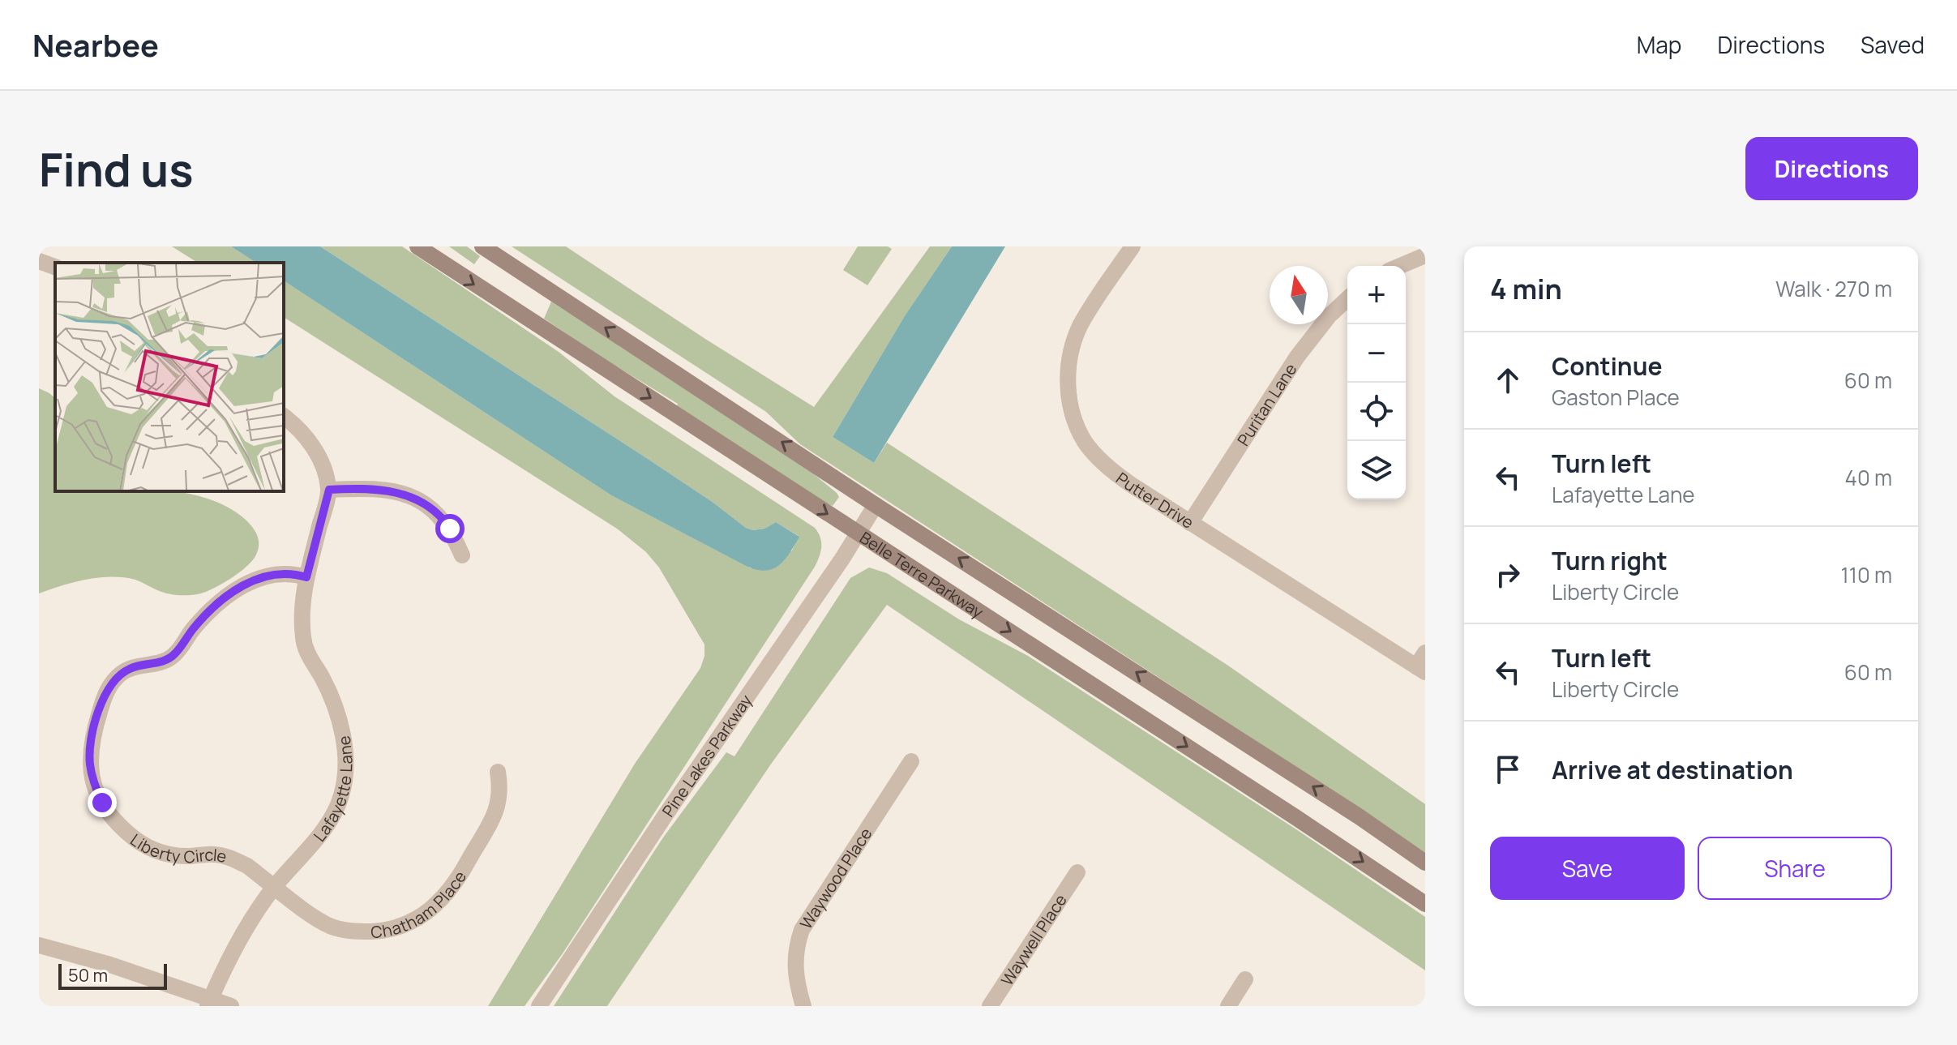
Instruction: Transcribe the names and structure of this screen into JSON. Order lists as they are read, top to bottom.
{
  "streets": {
    "main road": ["Belle Terre Parkway"],
    "street": [
      "Puritan Lane",
      "Putter Drive",
      "Pine Lakes Parkway",
      "Lafayette Lane",
      "Liberty Circle",
      "Waywood Place",
      "Chatham Place",
      "Waywell Place"
    ]
  },
  "crossings": [
    ["Puritan Lane", "Putter Drive"],
    ["Belle Terre Parkway", "Pine Lakes Parkway"],
    ["Lafayette Lane", "Liberty Circle"],
    ["Lafayette Lane", "Chatham Place"],
    ["Liberty Circle", "Chatham Place"]
  ],
  "scale_bar": "50 m",
  "north": "top",
  "page": {
    "header": "Nearbee",
    "nav": ["Map", "Directions", "Saved"],
    "buttons": [
      "Directions",
      ["Save", "Share"]
    ],
    "title": "Find us",
    "heading": ["4 min", "Walk · 270 m"],
    "map_buttons": ["+", "−"],
    "list": [
      ["Continue", "Gaston Place", "60 m"],
      ["Turn left", "Lafayette Lane", "40 m"],
      ["Turn right", "Liberty Circle", "110 m"],
      ["Turn left", "Liberty Circle", "60 m"],
      "Arrive at destination"
    ],
    "scale": "50 m"
  }
}
